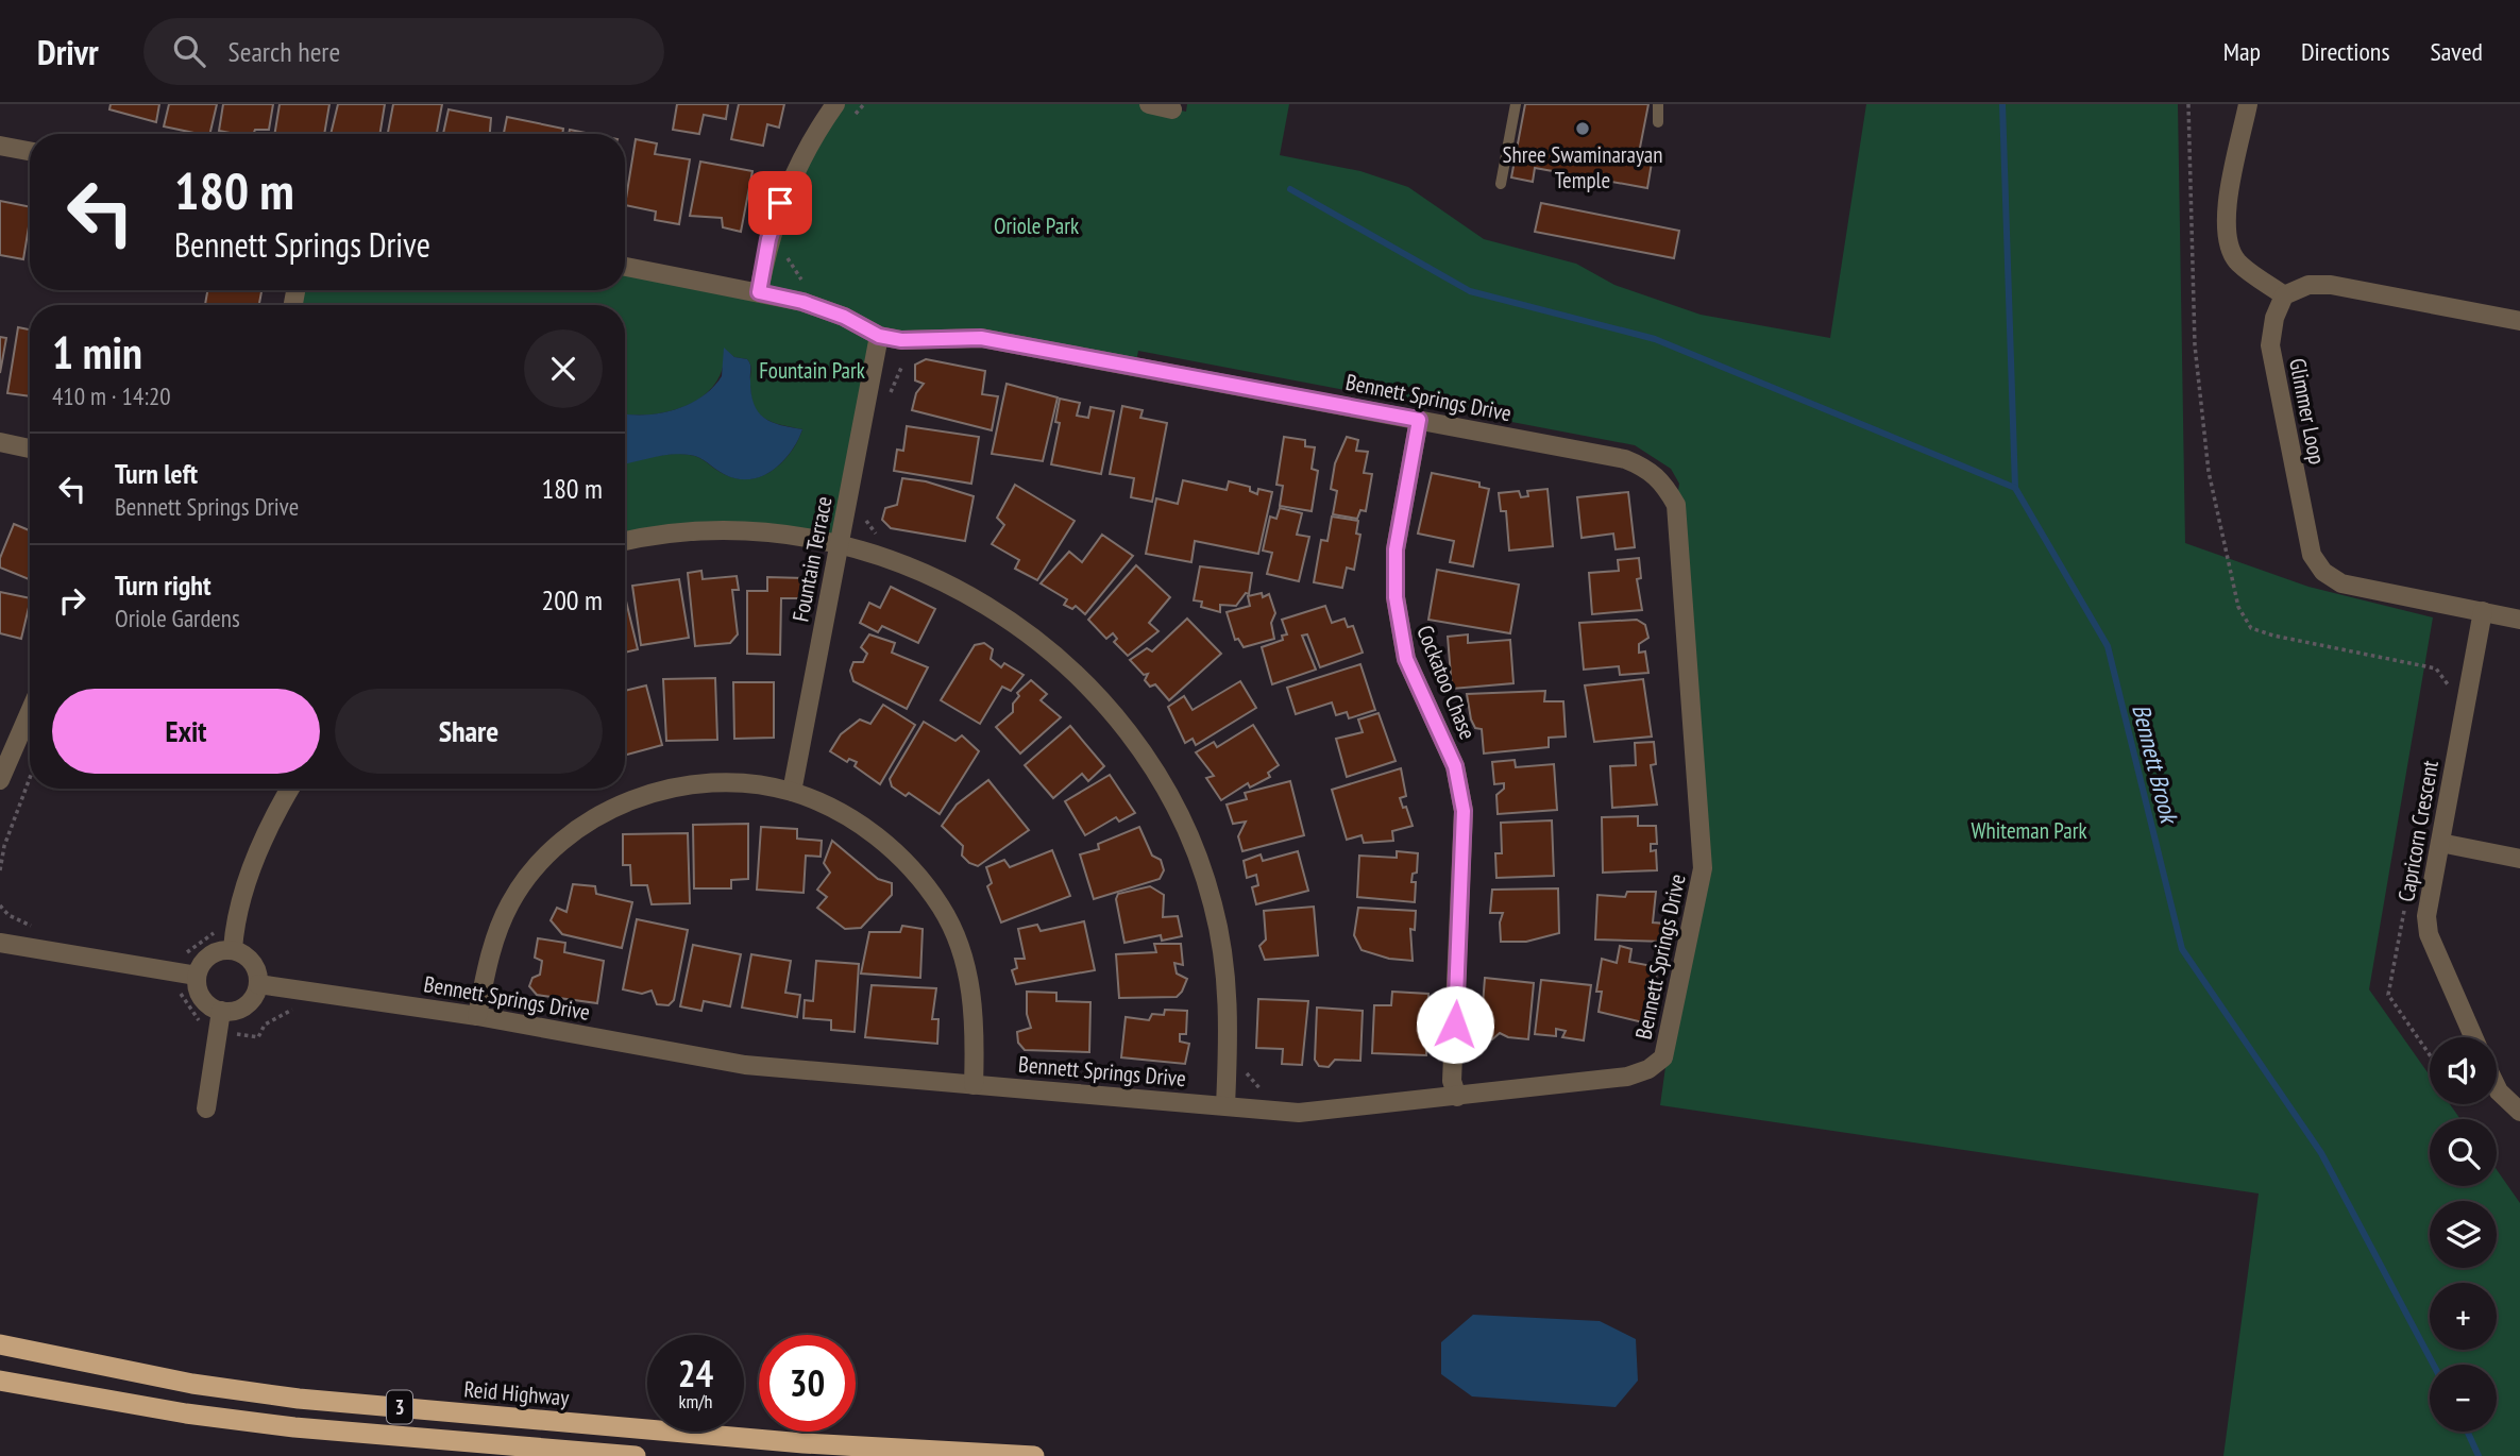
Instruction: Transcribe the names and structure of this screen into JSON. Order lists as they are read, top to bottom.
{
  "streets": {
    "highway": ["Reid Highway", "3"],
    "street": [
      "Bennett Springs Drive",
      "Glimmer Loop",
      "Fountain Terrace",
      "Cockatoo Chase",
      "Capricorn Crescent"
    ]
  },
  "crossings": [
    ["Bennett Springs Drive", "Fountain Terrace"],
    ["Bennett Springs Drive", "Cockatoo Chase"],
    ["Glimmer Loop", "Capricorn Crescent"]
  ],
  "water": ["Bennett Brook"],
  "parks": ["Oriole Park", "Fountain Park", "Whiteman Park"],
  "places": ["Shree Swaminarayan Temple"],
  "page": {
    "header": "Drivr",
    "search": "Search here",
    "nav": ["Map", "Directions", "Saved"],
    "turn": ["180 m", "Bennett Springs Drive"],
    "heading": ["1 min", "410 m · 14:20"],
    "list": [
      {
        "name": "Turn left",
        "note": "Bennett Springs Drive",
        "value": "180 m"
      },
      {
        "name": "Turn right",
        "note": "Oriole Gardens",
        "value": "200 m"
      }
    ],
    "buttons": ["Exit", "Share"],
    "map_buttons": ["+", "−"],
    "speed": "24 km/h",
    "limit": "30"
  }
}
